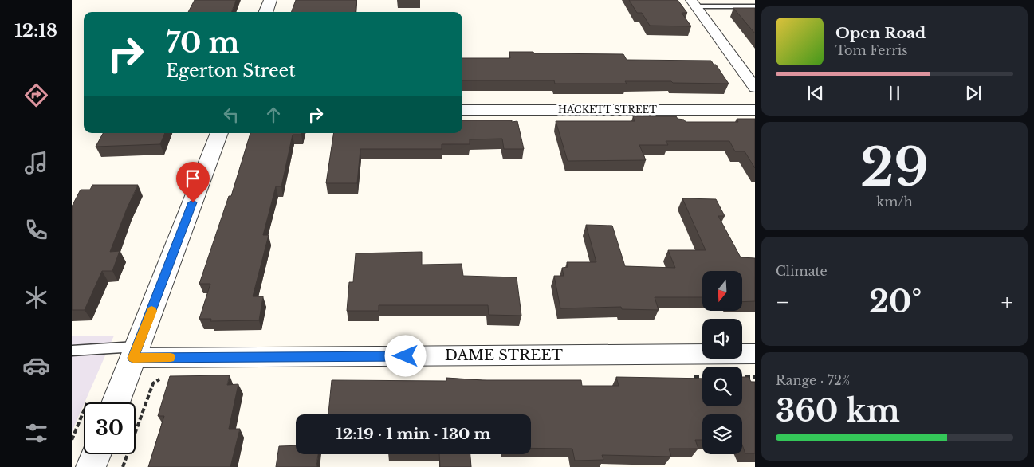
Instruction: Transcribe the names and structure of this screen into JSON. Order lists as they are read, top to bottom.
{
  "streets": {
    "street": ["HACKETT STREET", "DAME STREET"]
  },
  "north": "bottom",
  "page": {
    "tabs": "12:18",
    "turn": ["70 m", "Egerton Street"],
    "song": ["Open Road", "Tom Ferris"],
    "tile": [
      ["29", "km/h"],
      "Climate",
      ["Range · 72%", "360 km"]
    ],
    "heat": ["−", "20°", "+"],
    "limit": "30",
    "trip": "12:19 · 1 min · 130 m"
  }
}
